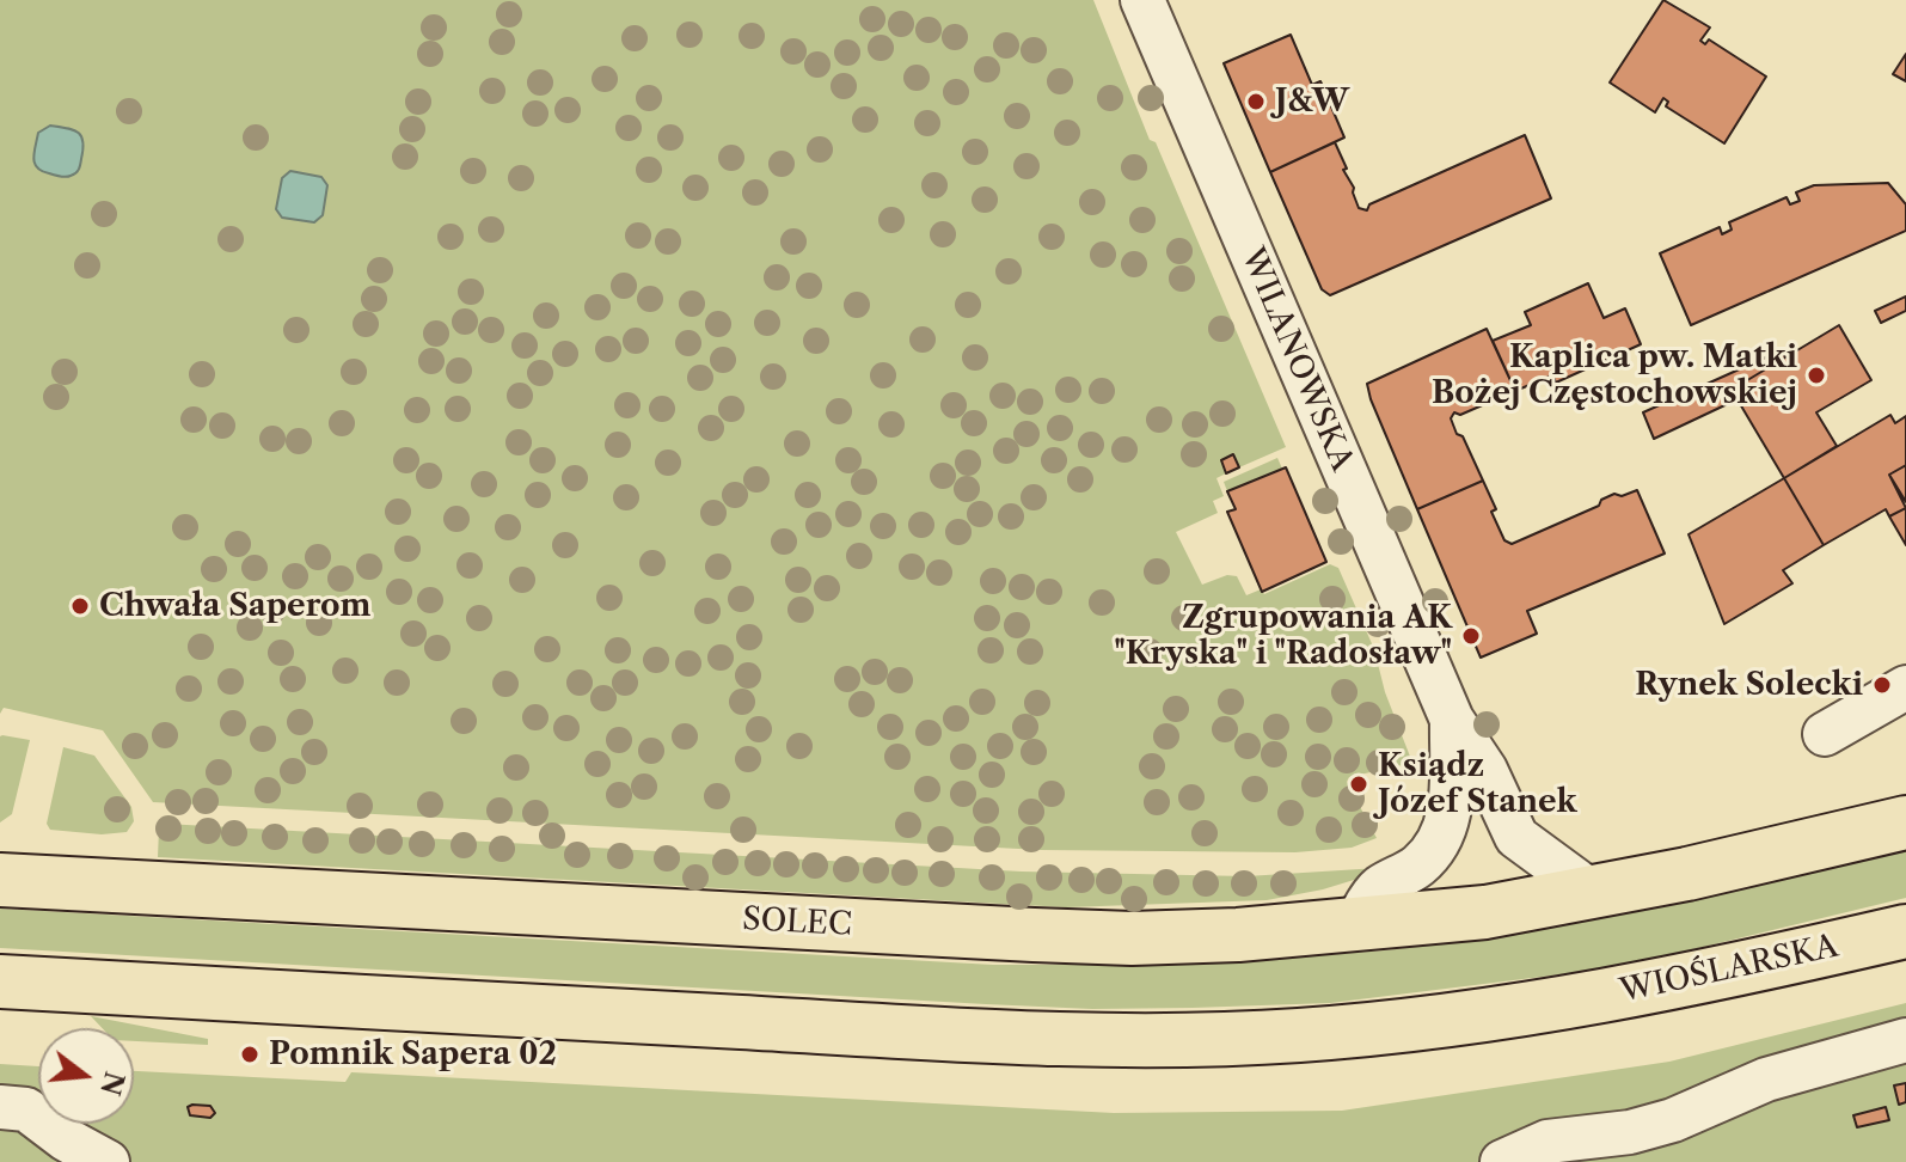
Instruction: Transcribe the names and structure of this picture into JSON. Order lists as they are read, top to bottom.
{
  "streets": {
    "main road": ["SOLEC", "WIOŚLARSKA"],
    "street": ["WILANOWSKA"]
  },
  "crossings": [
    ["WILANOWSKA", "SOLEC"]
  ],
  "places": [
    "J&W",
    "Kaplica pw. Matki Bożej Częstochowskiej",
    "Chwała Saperom",
    "Zgrupowania AK \"Kryska\" i \"Radosław\"",
    "Rynek Solecki",
    "Ksiądz Józef Stanek",
    "Pomnik Sapera 02"
  ],
  "north": "right"
}
